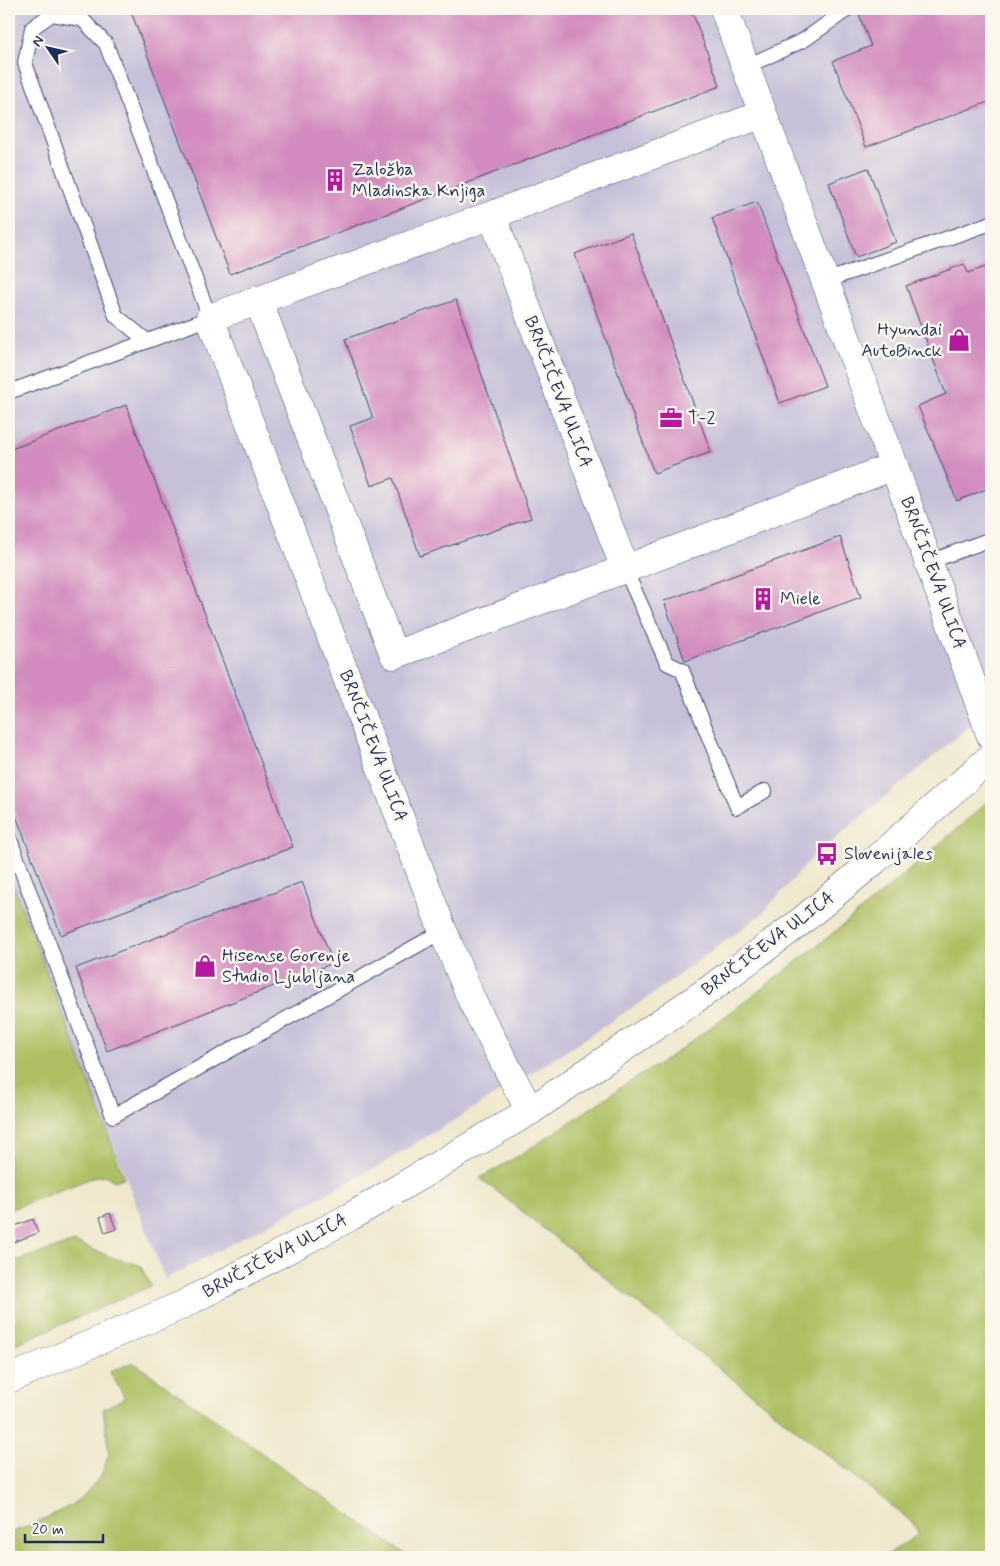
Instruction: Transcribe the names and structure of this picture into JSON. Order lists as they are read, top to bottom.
{
  "streets": {
    "street": ["BRNČIČEVA ULICA"]
  },
  "places": {
    "building": ["Založba Mladinska Knjiga", "Miele"],
    "shop": ["Hyundai AutoBinck", "Hisense Gorenje Studio Ljubljana"],
    "office": ["T-2"],
    "bus stop": ["Slovenijales"]
  },
  "scale_bar": "20 m",
  "north": "top left"
}
